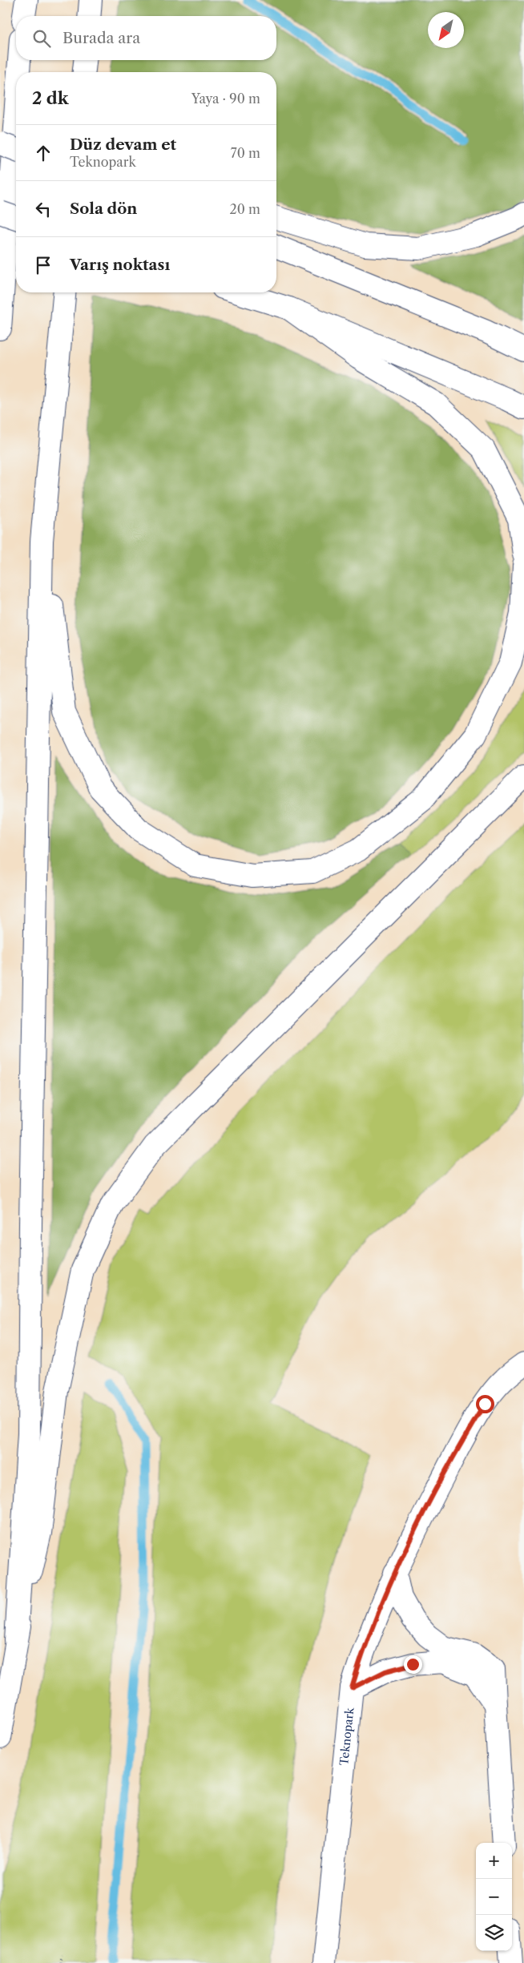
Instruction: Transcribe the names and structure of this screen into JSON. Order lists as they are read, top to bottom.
{
  "streets": {
    "main road": ["Teknopark"]
  },
  "north": "bottom left",
  "page": {
    "search": "Burada ara",
    "heading": ["2 dk", "Yaya · 90 m"],
    "list": [
      ["Düz devam et", "Teknopark", "70 m"],
      ["Sola dön", "20 m"],
      "Varış noktası"
    ],
    "map_buttons": ["+", "−"]
  }
}
